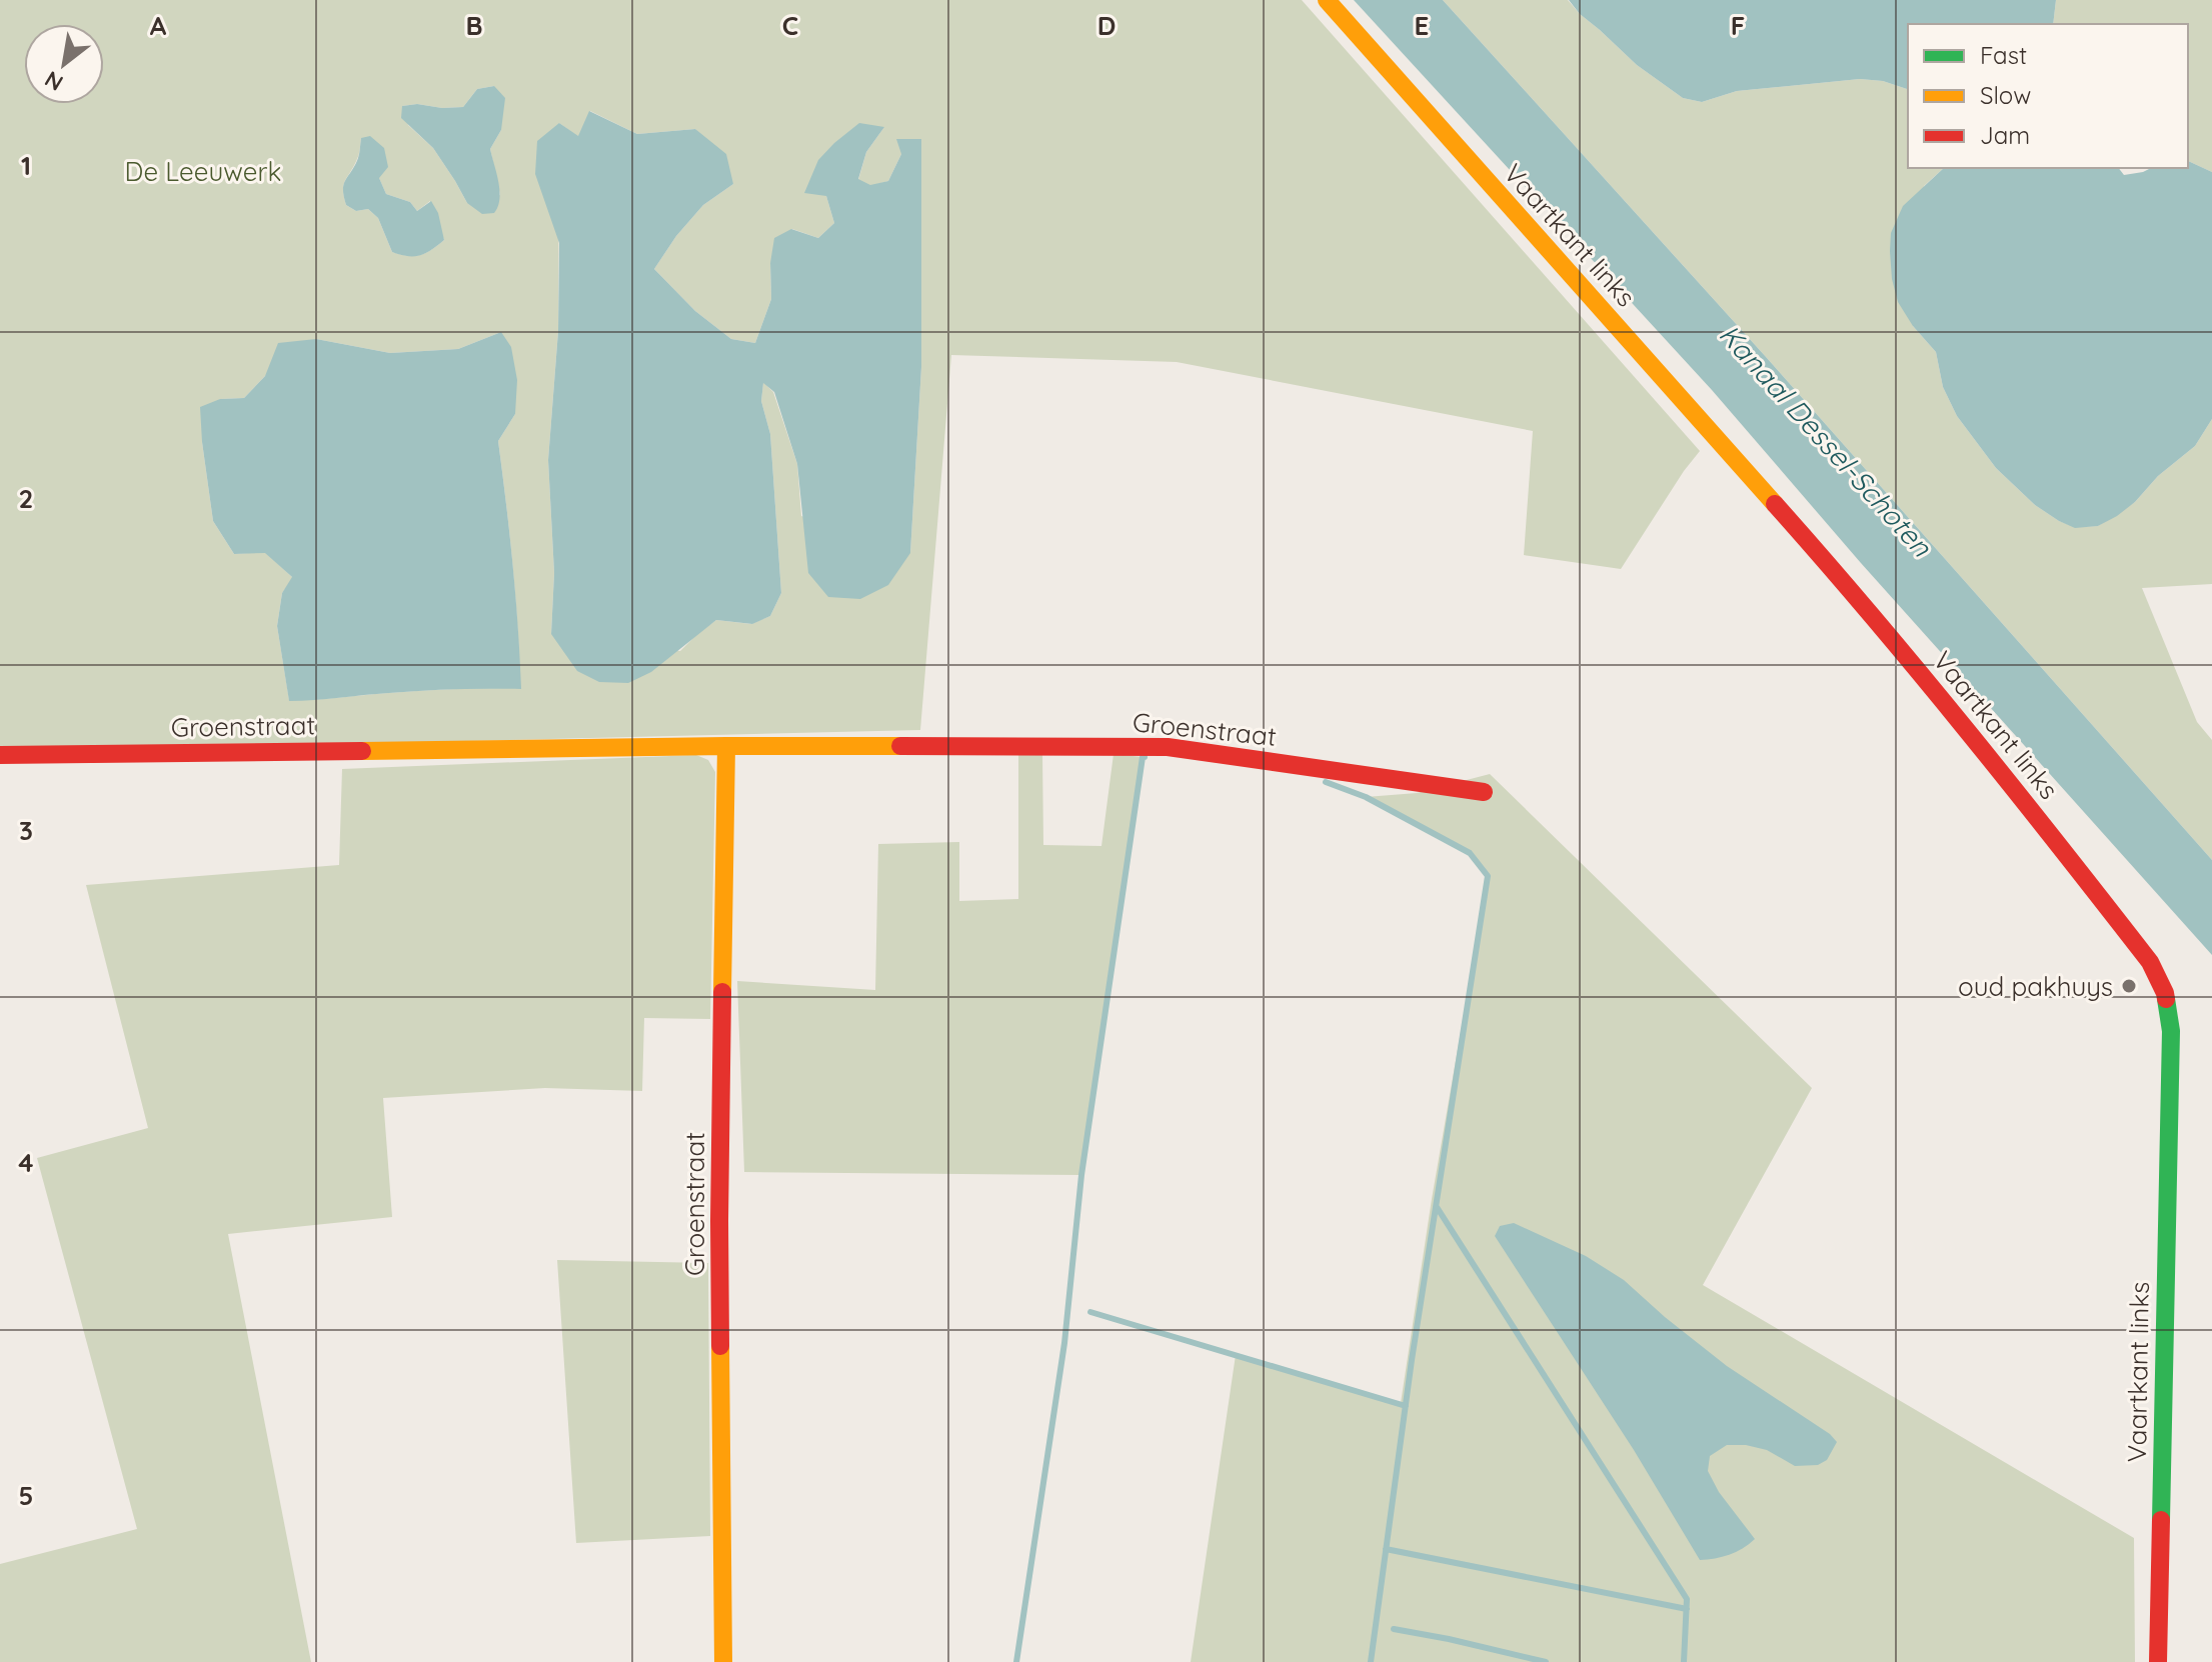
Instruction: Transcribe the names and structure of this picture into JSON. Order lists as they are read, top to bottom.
{
  "streets": {
    "street": ["Vaartkant links", "Groenstraat"]
  },
  "water": ["Kanaal Dessel-Schoten"],
  "parks": ["De Leeuwerk"],
  "places": ["oud pakhuys"],
  "legend": ["Fast", "Slow", "Jam"],
  "north": "bottom left",
  "grid": {
    "columns": [
      "A",
      "B",
      "C",
      "D",
      "E",
      "F"
    ],
    "rows": [
      "1",
      "2",
      "3",
      "4",
      "5"
    ]
  }
}
